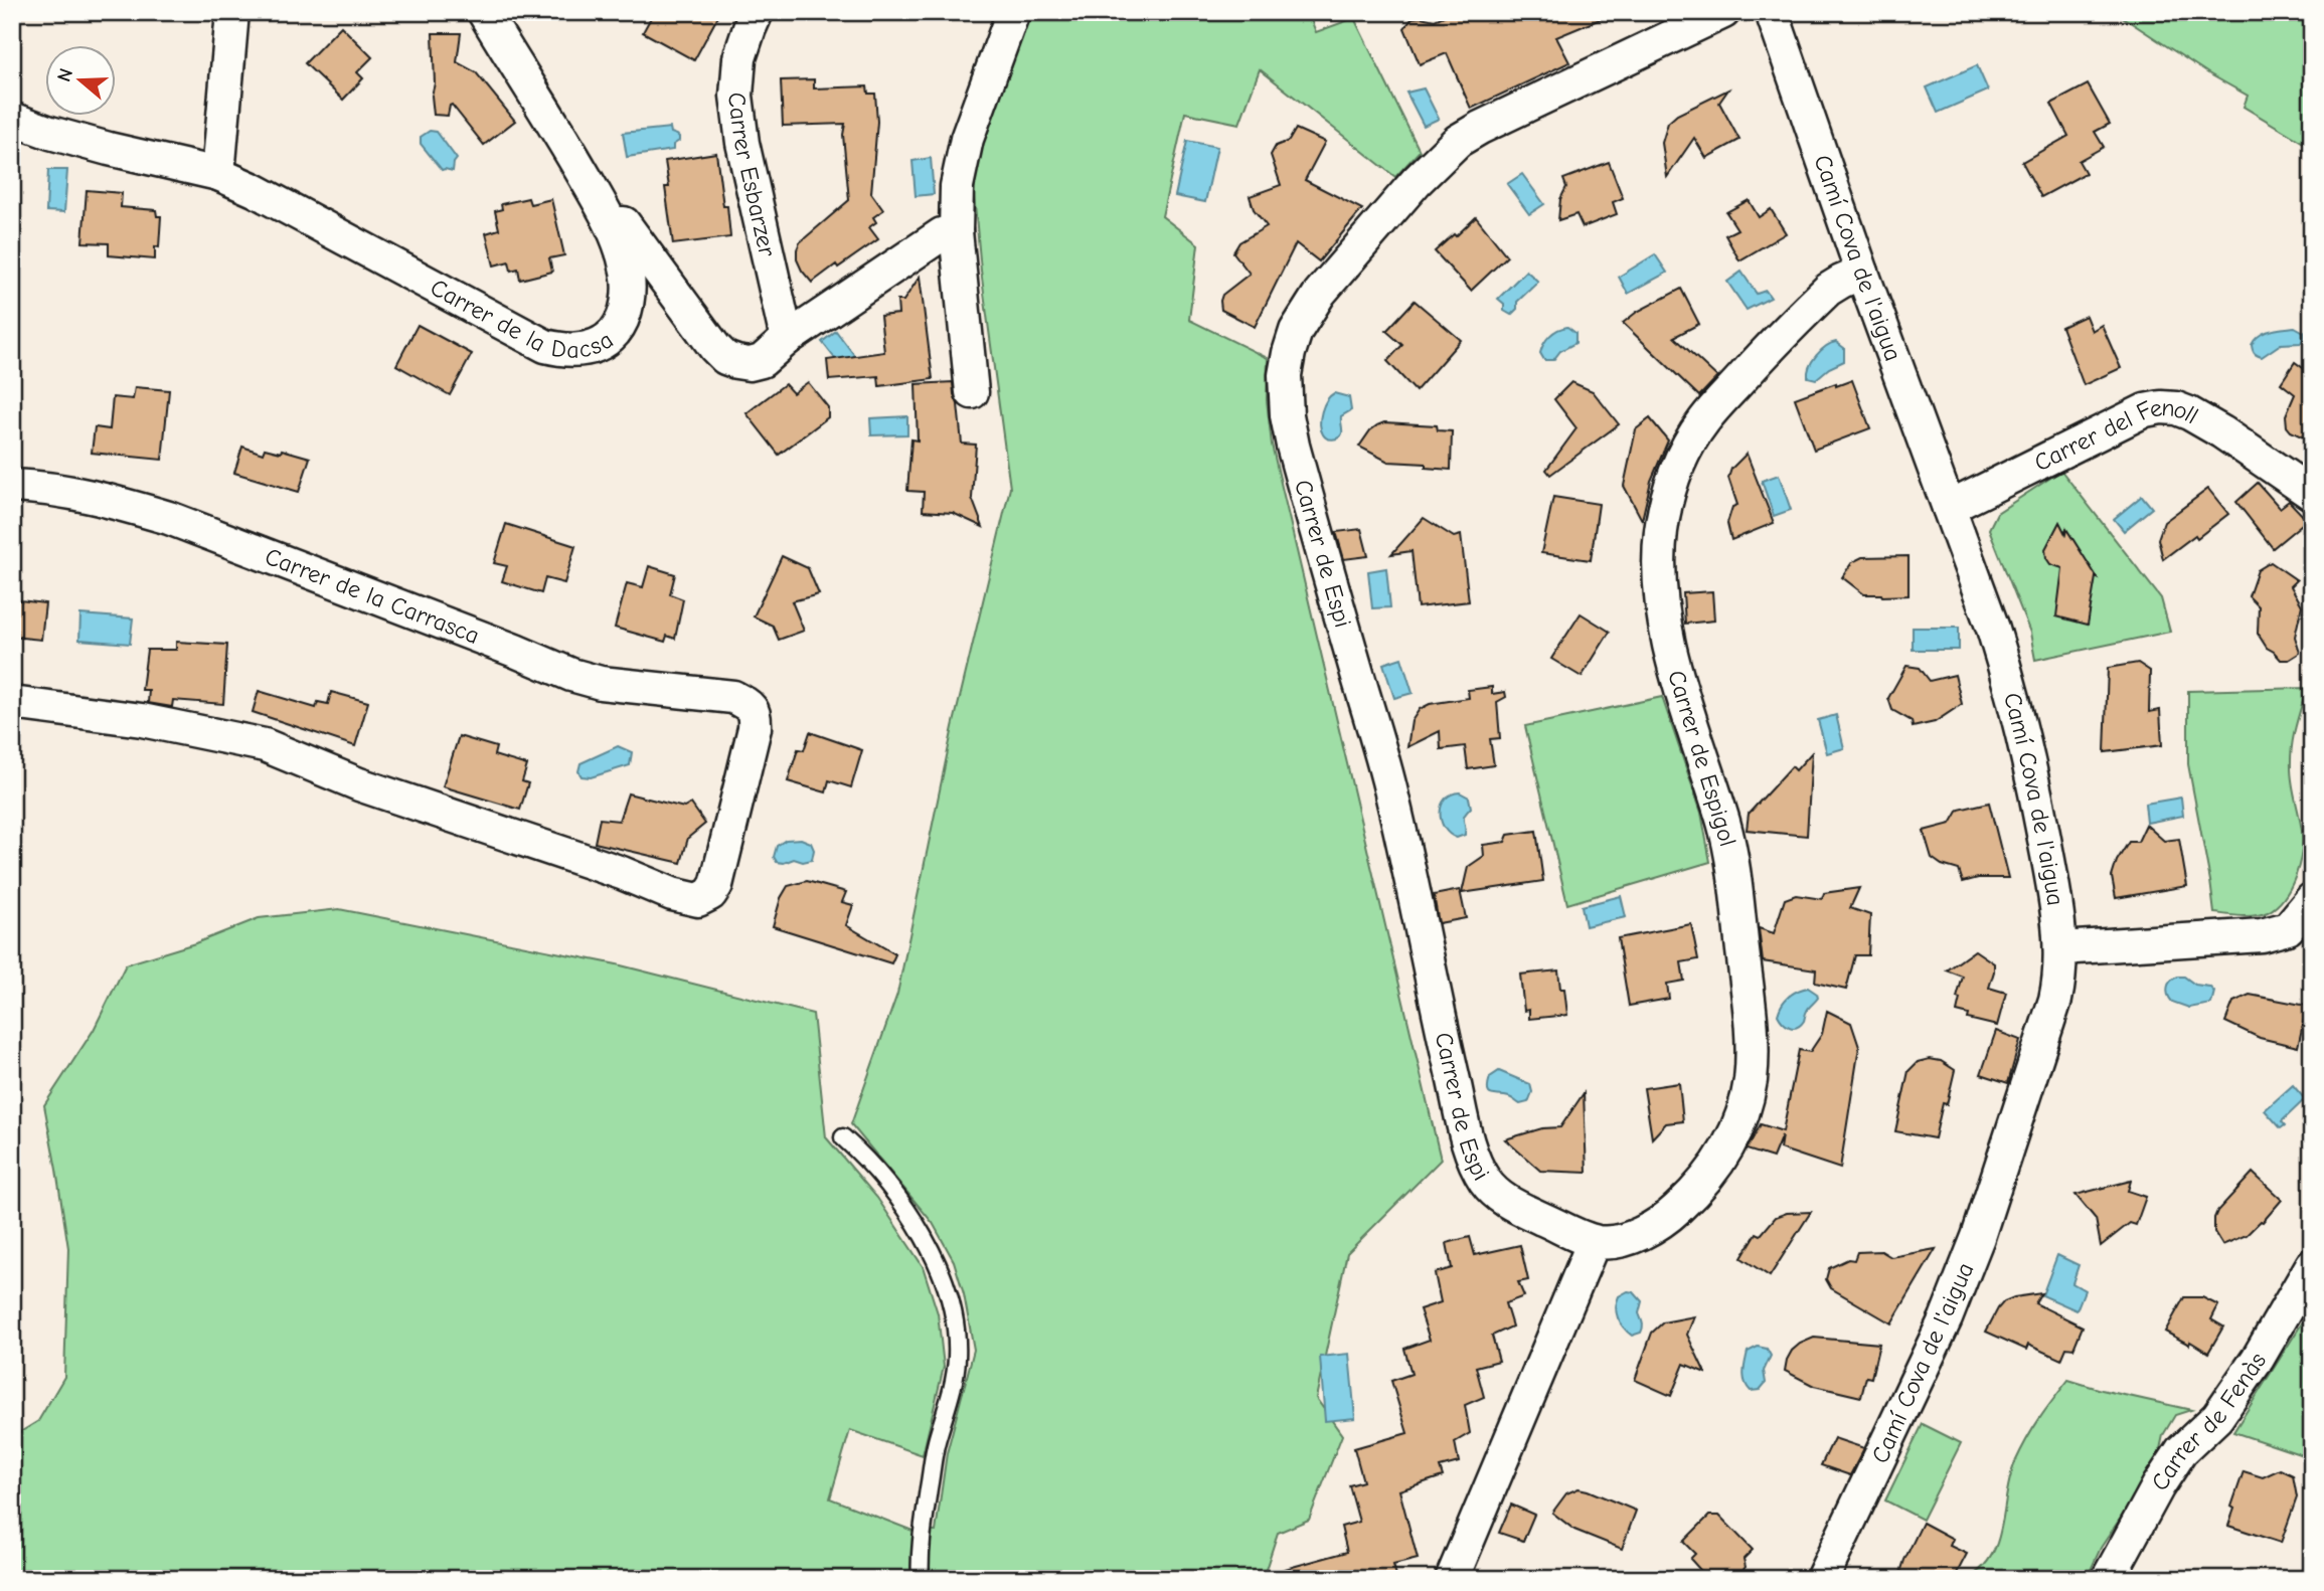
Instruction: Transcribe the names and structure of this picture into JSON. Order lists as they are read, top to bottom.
{
  "streets": {
    "street": [
      "Carrer Esbarzer",
      "Camí Cova de l'aigua",
      "Carrer de la Dacsa",
      "Carrer del Fenoll",
      "Carrer de Espi",
      "Carrer de la Carrasca",
      "Carrer de Espigol",
      "Carrer de Fenàs"
    ]
  },
  "crossings": [
    ["Camí Cova de l'aigua", "Carrer del Fenoll"],
    ["Camí Cova de l'aigua", "Carrer de Espigol"],
    ["Carrer de Espi", "Carrer de Espigol"]
  ],
  "north": "left"
}
